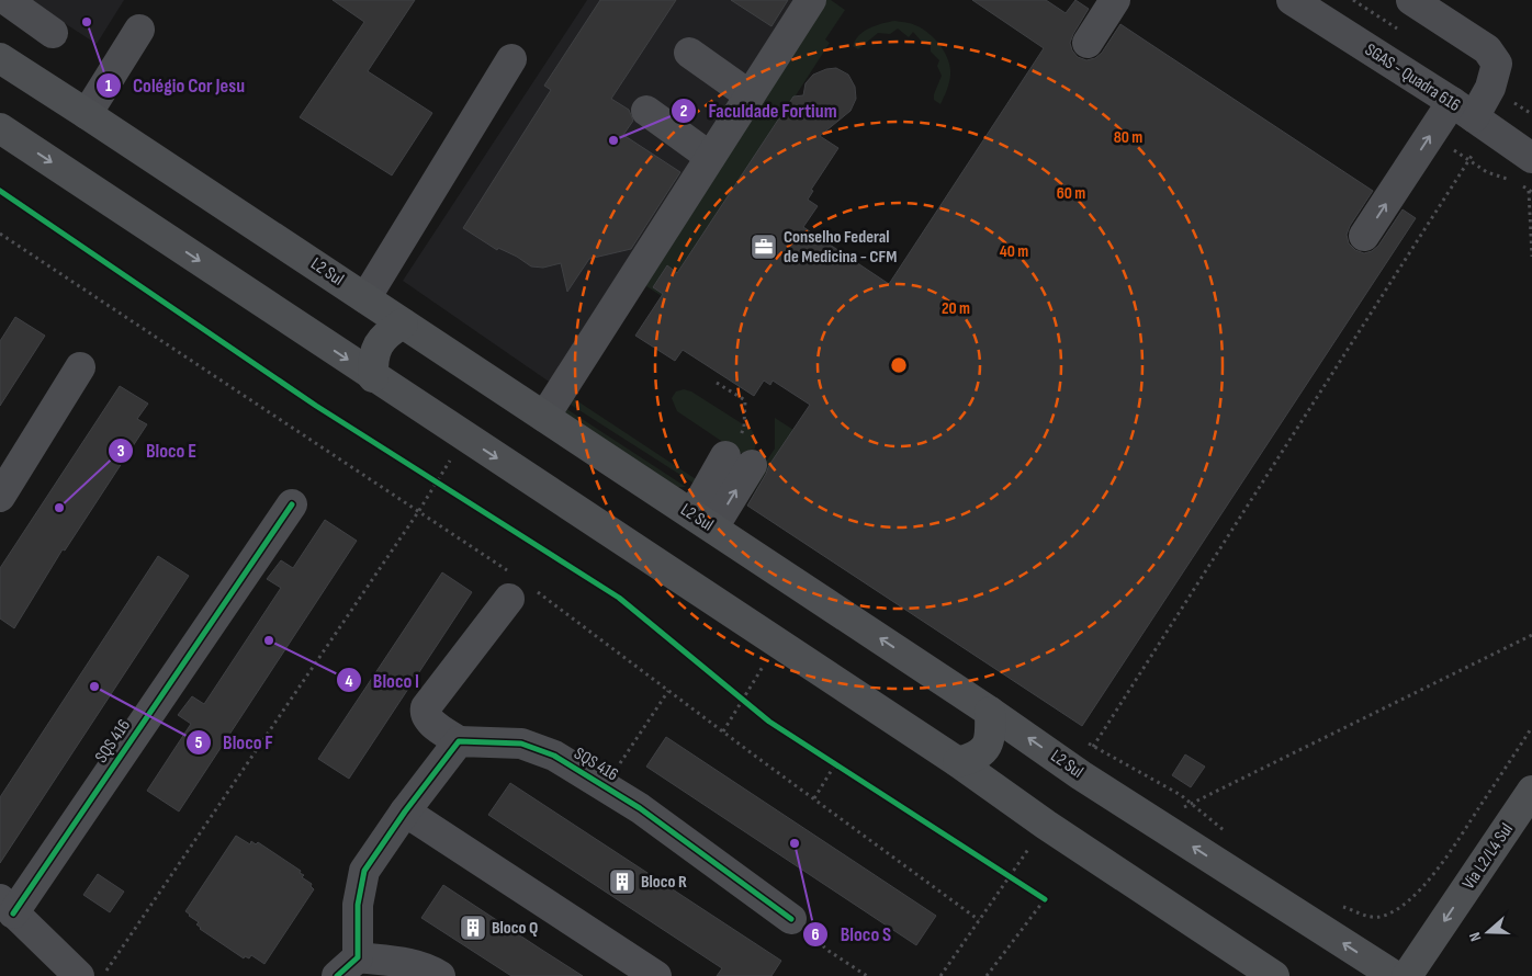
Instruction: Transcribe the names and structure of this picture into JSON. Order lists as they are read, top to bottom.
{
  "streets": {
    "main road": ["L2 Sul", "Via L2/L4 Sul"],
    "street": ["SGAS - Quadra 616", "SQS 416"]
  },
  "one_way": ["Via L2/L4 Sul"],
  "places": {
    "other": [
      "Colégio Cor Jesu",
      "Faculdade Fortium",
      "Bloco E",
      "Bloco I",
      "Bloco F",
      "Bloco S"
    ],
    "office": ["Conselho Federal de Medicina - CFM"],
    "building": ["Bloco R", "Bloco Q"]
  },
  "north": "left",
  "rings": [
    "80 m",
    "60 m",
    "40 m",
    "20 m"
  ]
}
